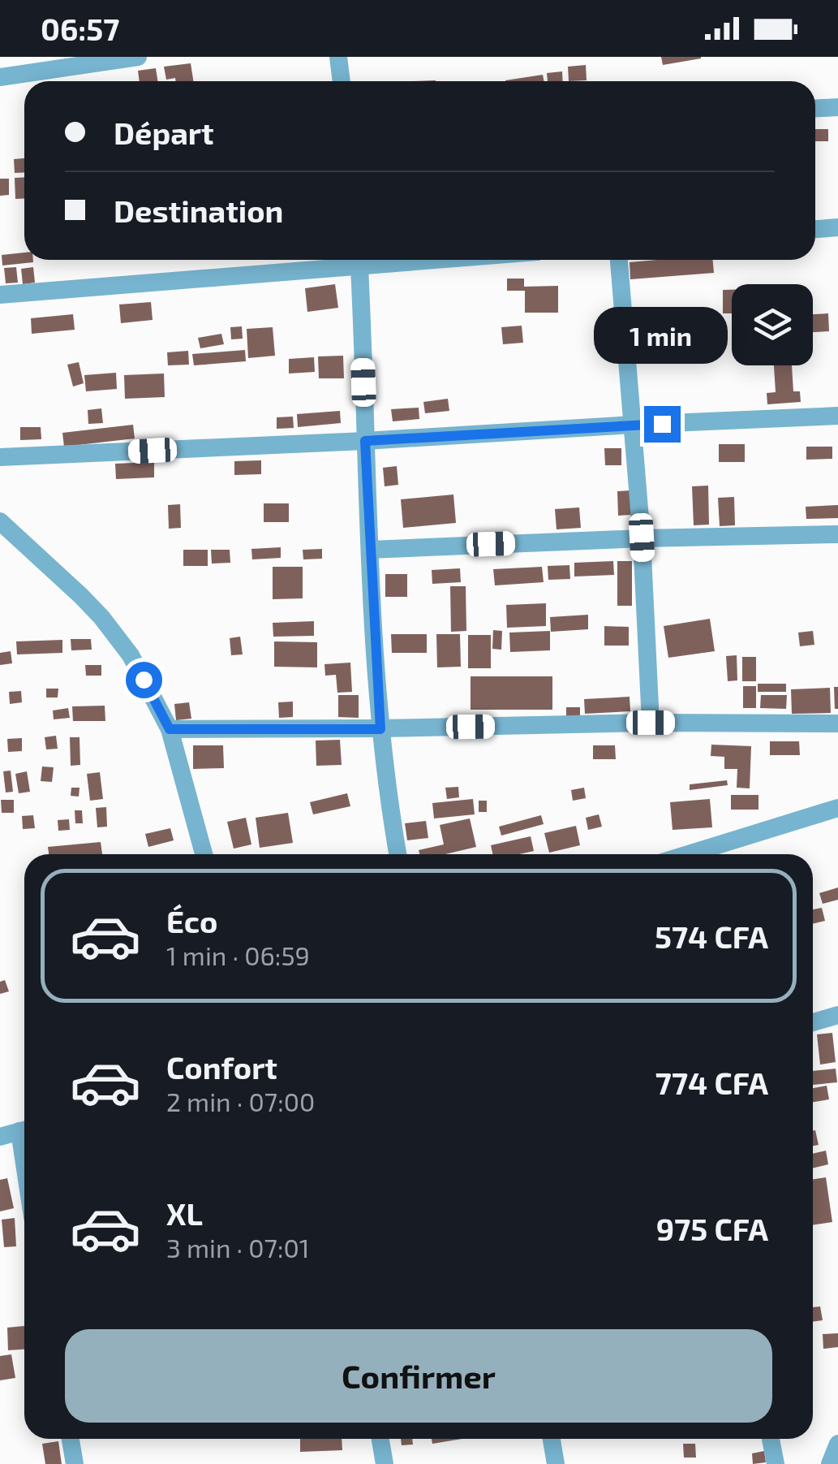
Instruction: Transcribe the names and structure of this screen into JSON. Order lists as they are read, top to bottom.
{
  "page": {
    "status": "06:57",
    "banner": ["Départ", "Destination"],
    "bubble": "1 min",
    "list": [
      {
        "name": "Éco",
        "note": "1 min · 06:59",
        "value": "574 CFA"
      },
      {
        "name": "Confort",
        "note": "2 min · 07:00",
        "value": "774 CFA"
      },
      {
        "name": "XL",
        "note": "3 min · 07:01",
        "value": "975 CFA"
      }
    ],
    "buttons": "Confirmer"
  }
}
